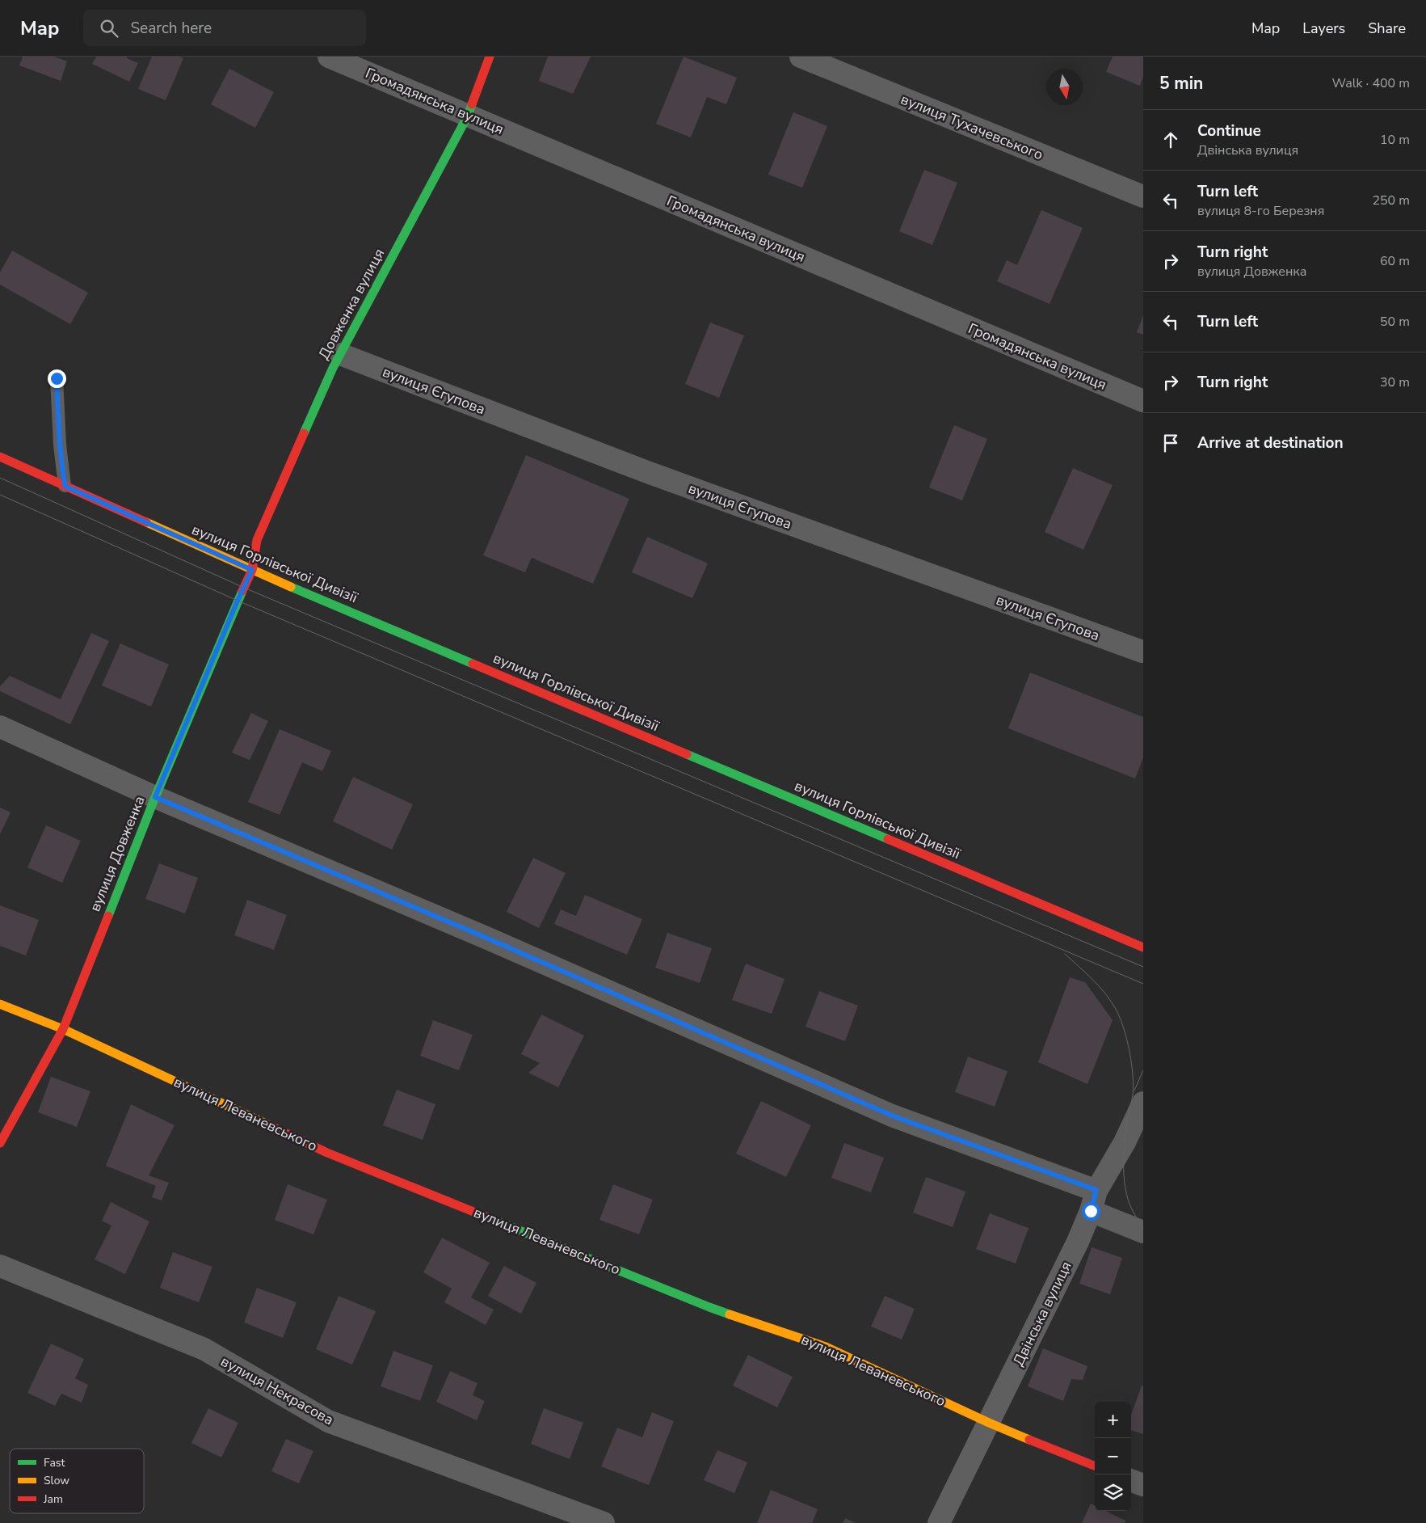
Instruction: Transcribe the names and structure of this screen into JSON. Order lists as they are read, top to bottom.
{
  "streets": {
    "street": [
      "Громадянська вулиця",
      "вулиця Тухачевського",
      "Довженка вулиця",
      "вулиця Єгупова",
      "вулиця Горлівської Дивізії",
      "вулиця Довженка",
      "вулиця Леваневського",
      "Двінська вулиця",
      "вулиця Некрасова"
    ]
  },
  "crossings": [
    ["Громадянська вулиця", "Довженка вулиця"],
    ["Довженка вулиця", "вулиця Єгупова"],
    ["Довженка вулиця", "вулиця Горлівської Дивізії"],
    ["Довженка вулиця", "вулиця Довженка"],
    ["вулиця Горлівської Дивізії", "вулиця Довженка"],
    ["вулиця Довженка", "вулиця Леваневського"],
    ["вулиця Леваневського", "Двінська вулиця"]
  ],
  "legend": ["Fast", "Slow", "Jam"],
  "north": "bottom",
  "page": {
    "header": "Map",
    "search": "Search here",
    "nav": ["Map", "Layers", "Share"],
    "heading": ["5 min", "Walk · 400 m"],
    "list": [
      ["Continue", "Двінська вулиця", "10 m"],
      ["Turn left", "вулиця 8-го Березня", "250 m"],
      ["Turn right", "вулиця Довженка", "60 m"],
      ["Turn left", "50 m"],
      ["Turn right", "30 m"],
      "Arrive at destination"
    ],
    "map_buttons": ["+", "−"]
  }
}
